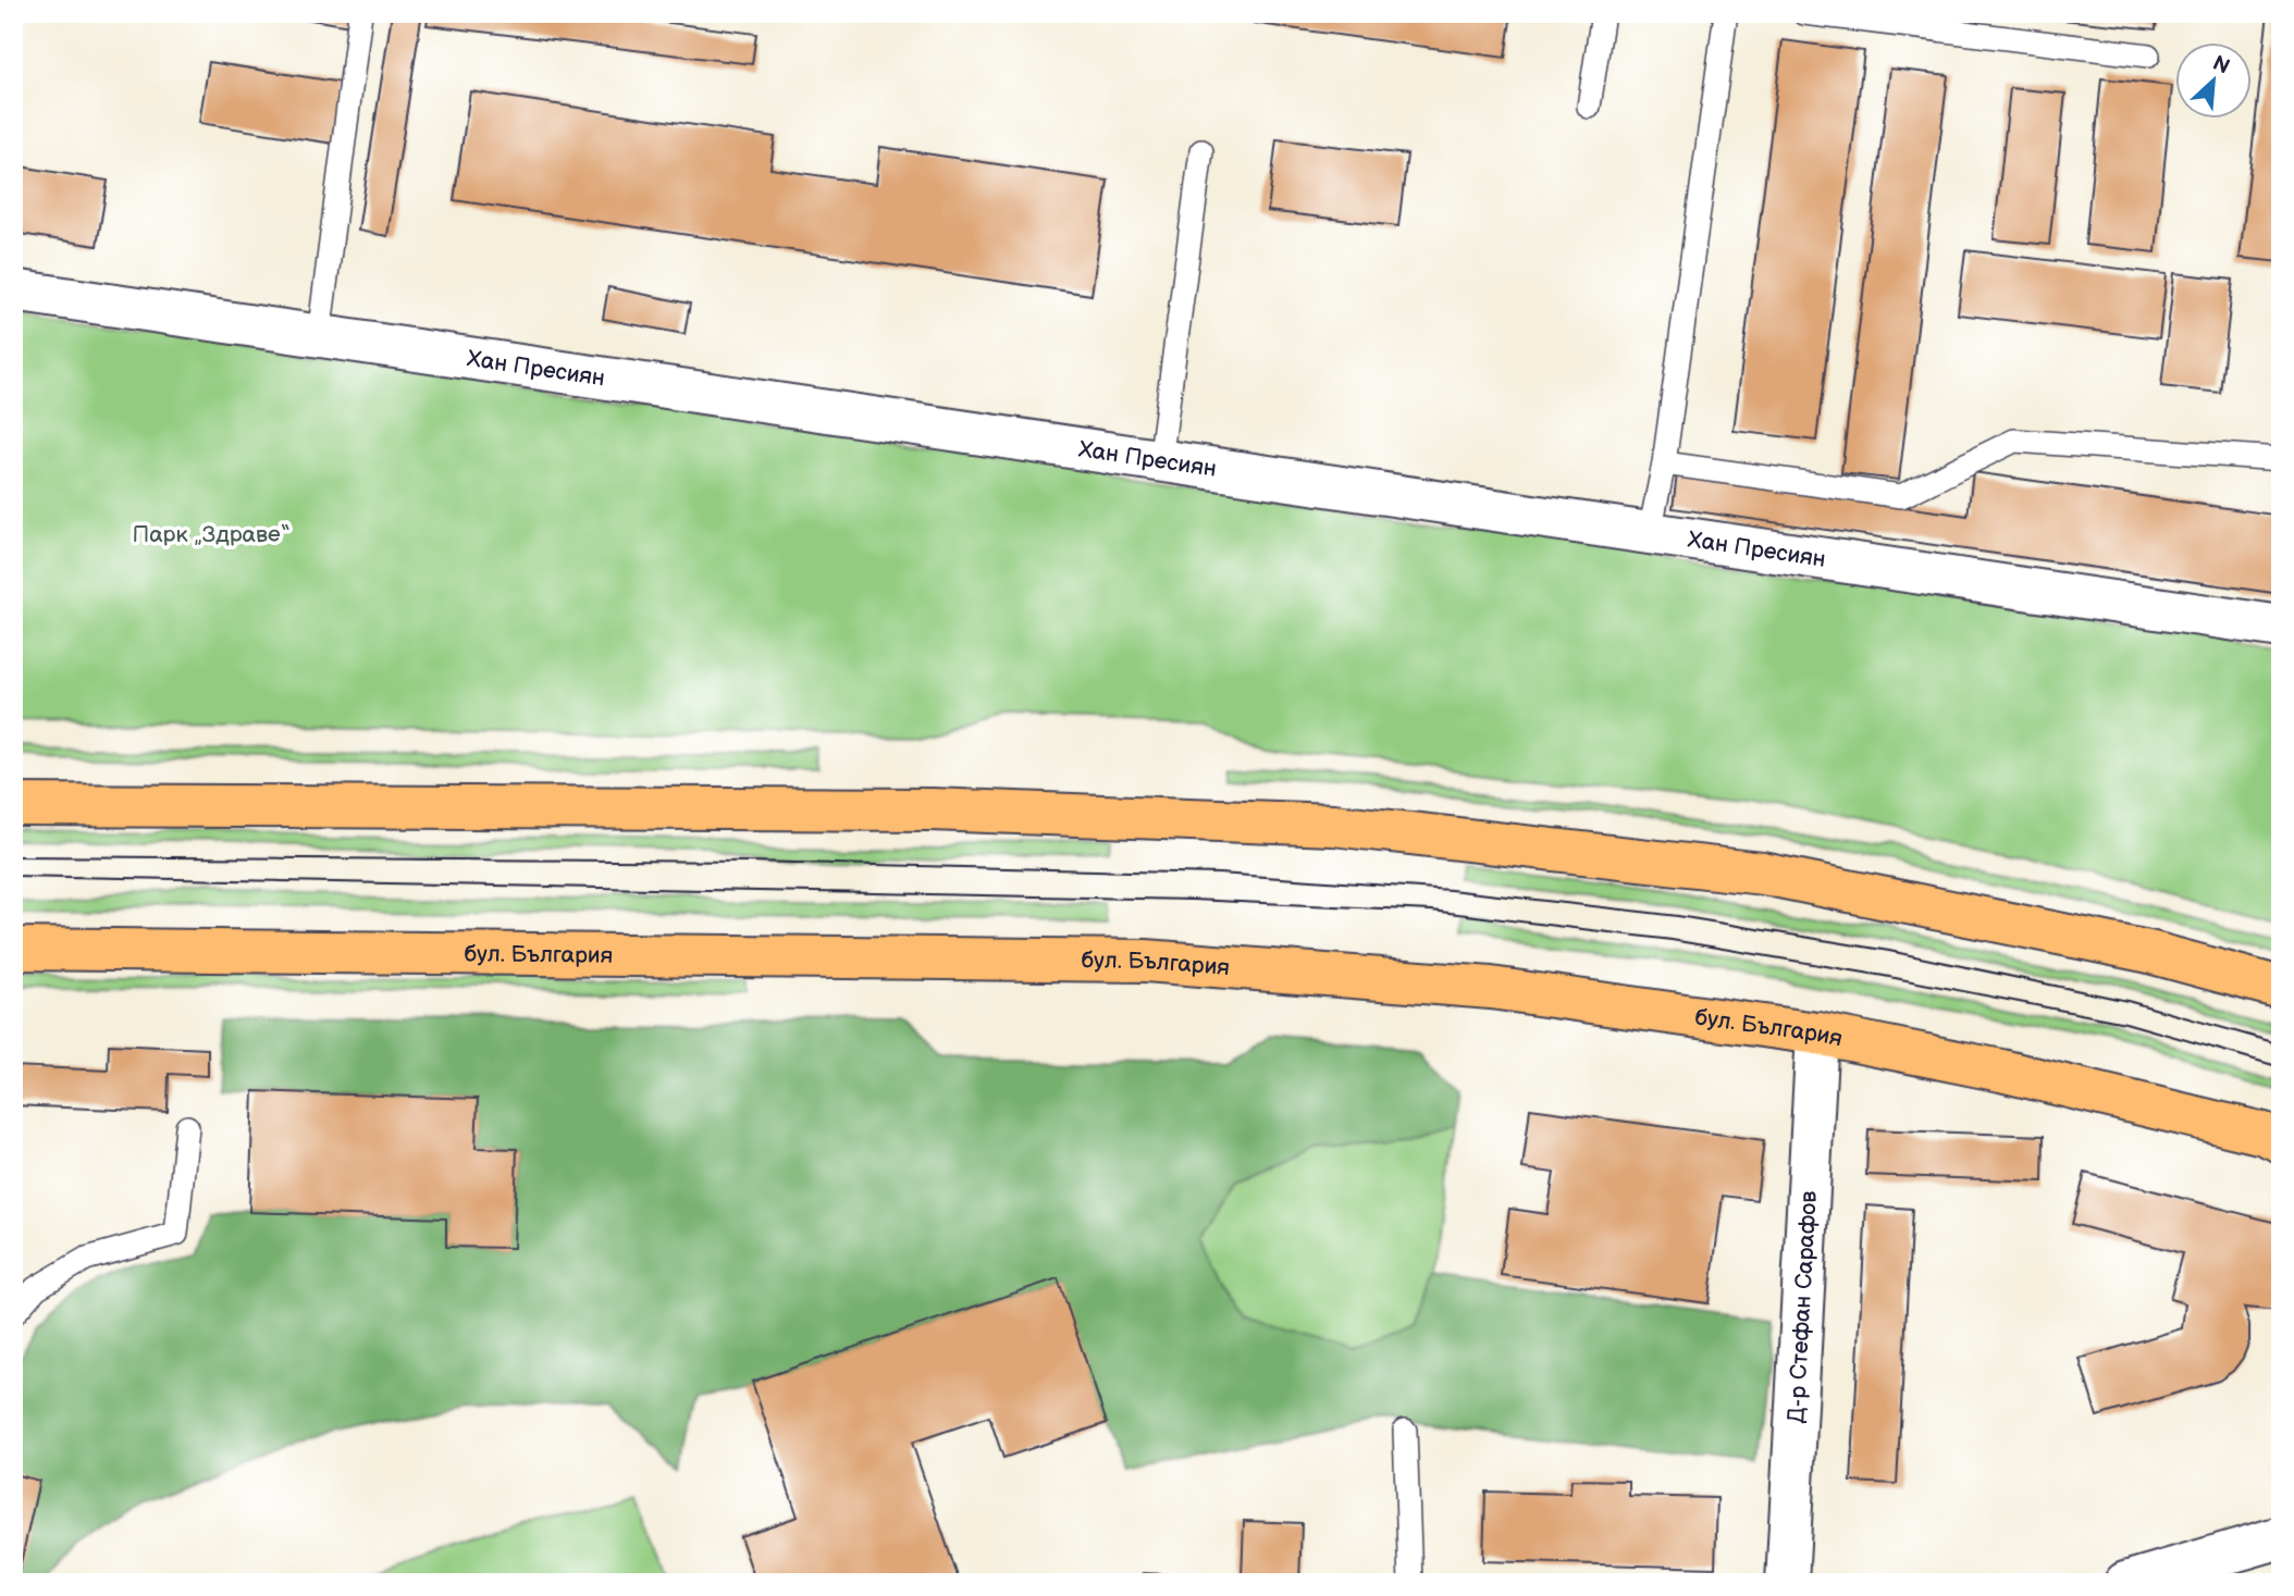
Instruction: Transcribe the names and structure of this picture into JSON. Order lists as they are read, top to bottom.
{
  "streets": {
    "main road": ["бул. България"],
    "street": ["Хан Пресиян", "Д-р Стефан Сарафов"]
  },
  "crossings": [
    ["бул. България", "Д-р Стефан Сарафов"]
  ],
  "parks": ["Парк „Здраве“"],
  "north": "top right"
}
